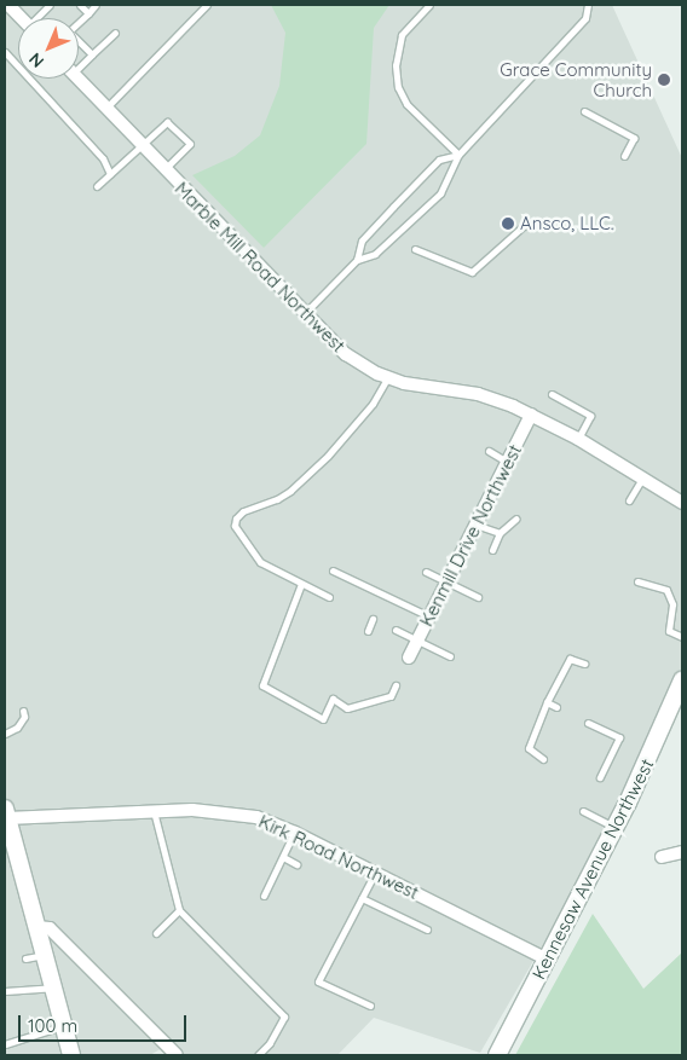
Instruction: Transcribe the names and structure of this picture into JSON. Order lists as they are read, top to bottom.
{
  "streets": {
    "street": [
      "Marble Mill Road Northwest",
      "Kenmill Drive Northwest",
      "Kirk Road Northwest",
      "Kennesaw Avenue Northwest"
    ]
  },
  "crossings": [
    ["Marble Mill Road Northwest", "Kenmill Drive Northwest"],
    ["Kirk Road Northwest", "Kennesaw Avenue Northwest"]
  ],
  "places": ["Grace Community Church", "Ansco, LLC."],
  "scale_bar": "100 m",
  "north": "bottom left"
}
